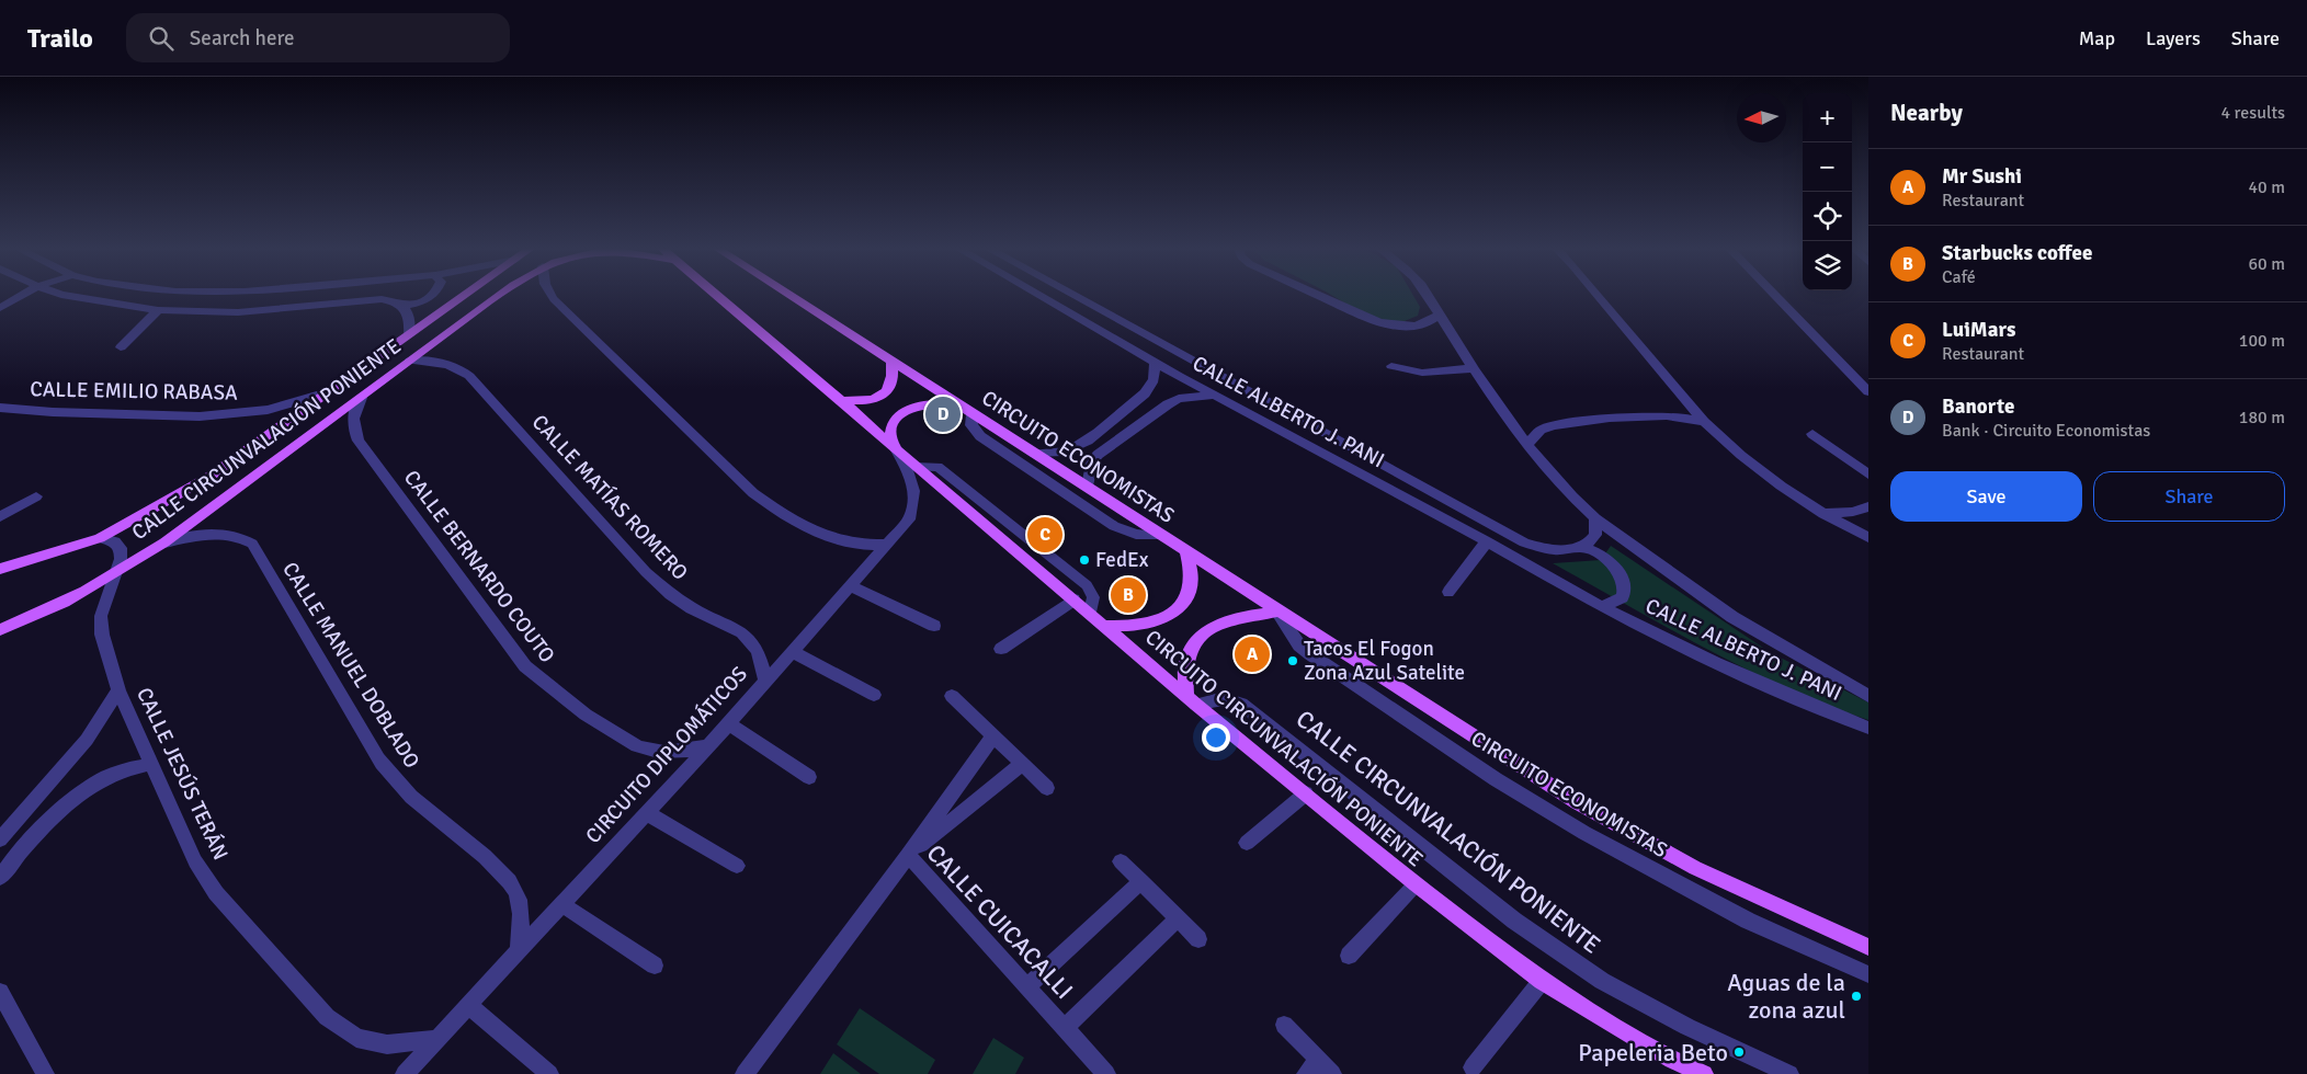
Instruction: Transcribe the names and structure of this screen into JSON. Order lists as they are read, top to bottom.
{
  "streets": {
    "main road": ["CALLE CIRCUNVALACIÓN PONIENTE", "CIRCUITO ECONOMISTAS", "CIRCUITO CIRCUNVALACIÓN PONIENTE"],
    "street": [
      "CALLE EMILIO RABASA",
      "CALLE ALBERTO J. PANI",
      "CALLE MATÍAS ROMERO",
      "CALLE BERNARDO COUTO",
      "CALLE MANUEL DOBLADO",
      "CIRCUITO DIPLOMÁTICOS",
      "CALLE JESÚS TERÁN",
      "CALLE CUICACALLI"
    ]
  },
  "crossings": [
    ["CALLE EMILIO RABASA", "CALLE CIRCUNVALACIÓN PONIENTE"],
    ["CALLE CIRCUNVALACIÓN PONIENTE", "CALLE MATÍAS ROMERO"],
    ["CALLE CIRCUNVALACIÓN PONIENTE", "CALLE BERNARDO COUTO"],
    ["CALLE CIRCUNVALACIÓN PONIENTE", "CALLE MANUEL DOBLADO"],
    ["CALLE CIRCUNVALACIÓN PONIENTE", "CIRCUITO CIRCUNVALACIÓN PONIENTE"],
    ["CALLE CIRCUNVALACIÓN PONIENTE", "CALLE JESÚS TERÁN"],
    ["CALLE MATÍAS ROMERO", "CIRCUITO DIPLOMÁTICOS"],
    ["CALLE BERNARDO COUTO", "CIRCUITO DIPLOMÁTICOS"],
    ["CALLE MANUEL DOBLADO", "CIRCUITO DIPLOMÁTICOS"],
    ["CIRCUITO CIRCUNVALACIÓN PONIENTE", "CIRCUITO DIPLOMÁTICOS"],
    ["CIRCUITO DIPLOMÁTICOS", "CALLE JESÚS TERÁN"]
  ],
  "places": [
    "FedEx",
    "Tacos El Fogon Zona Azul Satelite",
    "Aguas de la zona azul",
    "Papeleria Beto"
  ],
  "north": "left",
  "page": {
    "header": "Trailo",
    "search": "Search here",
    "nav": ["Map", "Layers", "Share"],
    "heading": ["Nearby", "4 results"],
    "map_buttons": ["+", "−"],
    "list": [
      {
        "mark": "A",
        "name": "Mr Sushi",
        "note": "Restaurant",
        "value": "40 m"
      },
      {
        "mark": "B",
        "name": "Starbucks coffee",
        "note": "Café",
        "value": "60 m"
      },
      {
        "mark": "C",
        "name": "LuiMars",
        "note": "Restaurant",
        "value": "100 m"
      },
      {
        "mark": "D",
        "name": "Banorte",
        "note": "Bank · Circuito Economistas",
        "value": "180 m"
      }
    ],
    "pins": [
      "D",
      "C",
      "B",
      "A"
    ],
    "buttons": ["Save", "Share"]
  }
}
